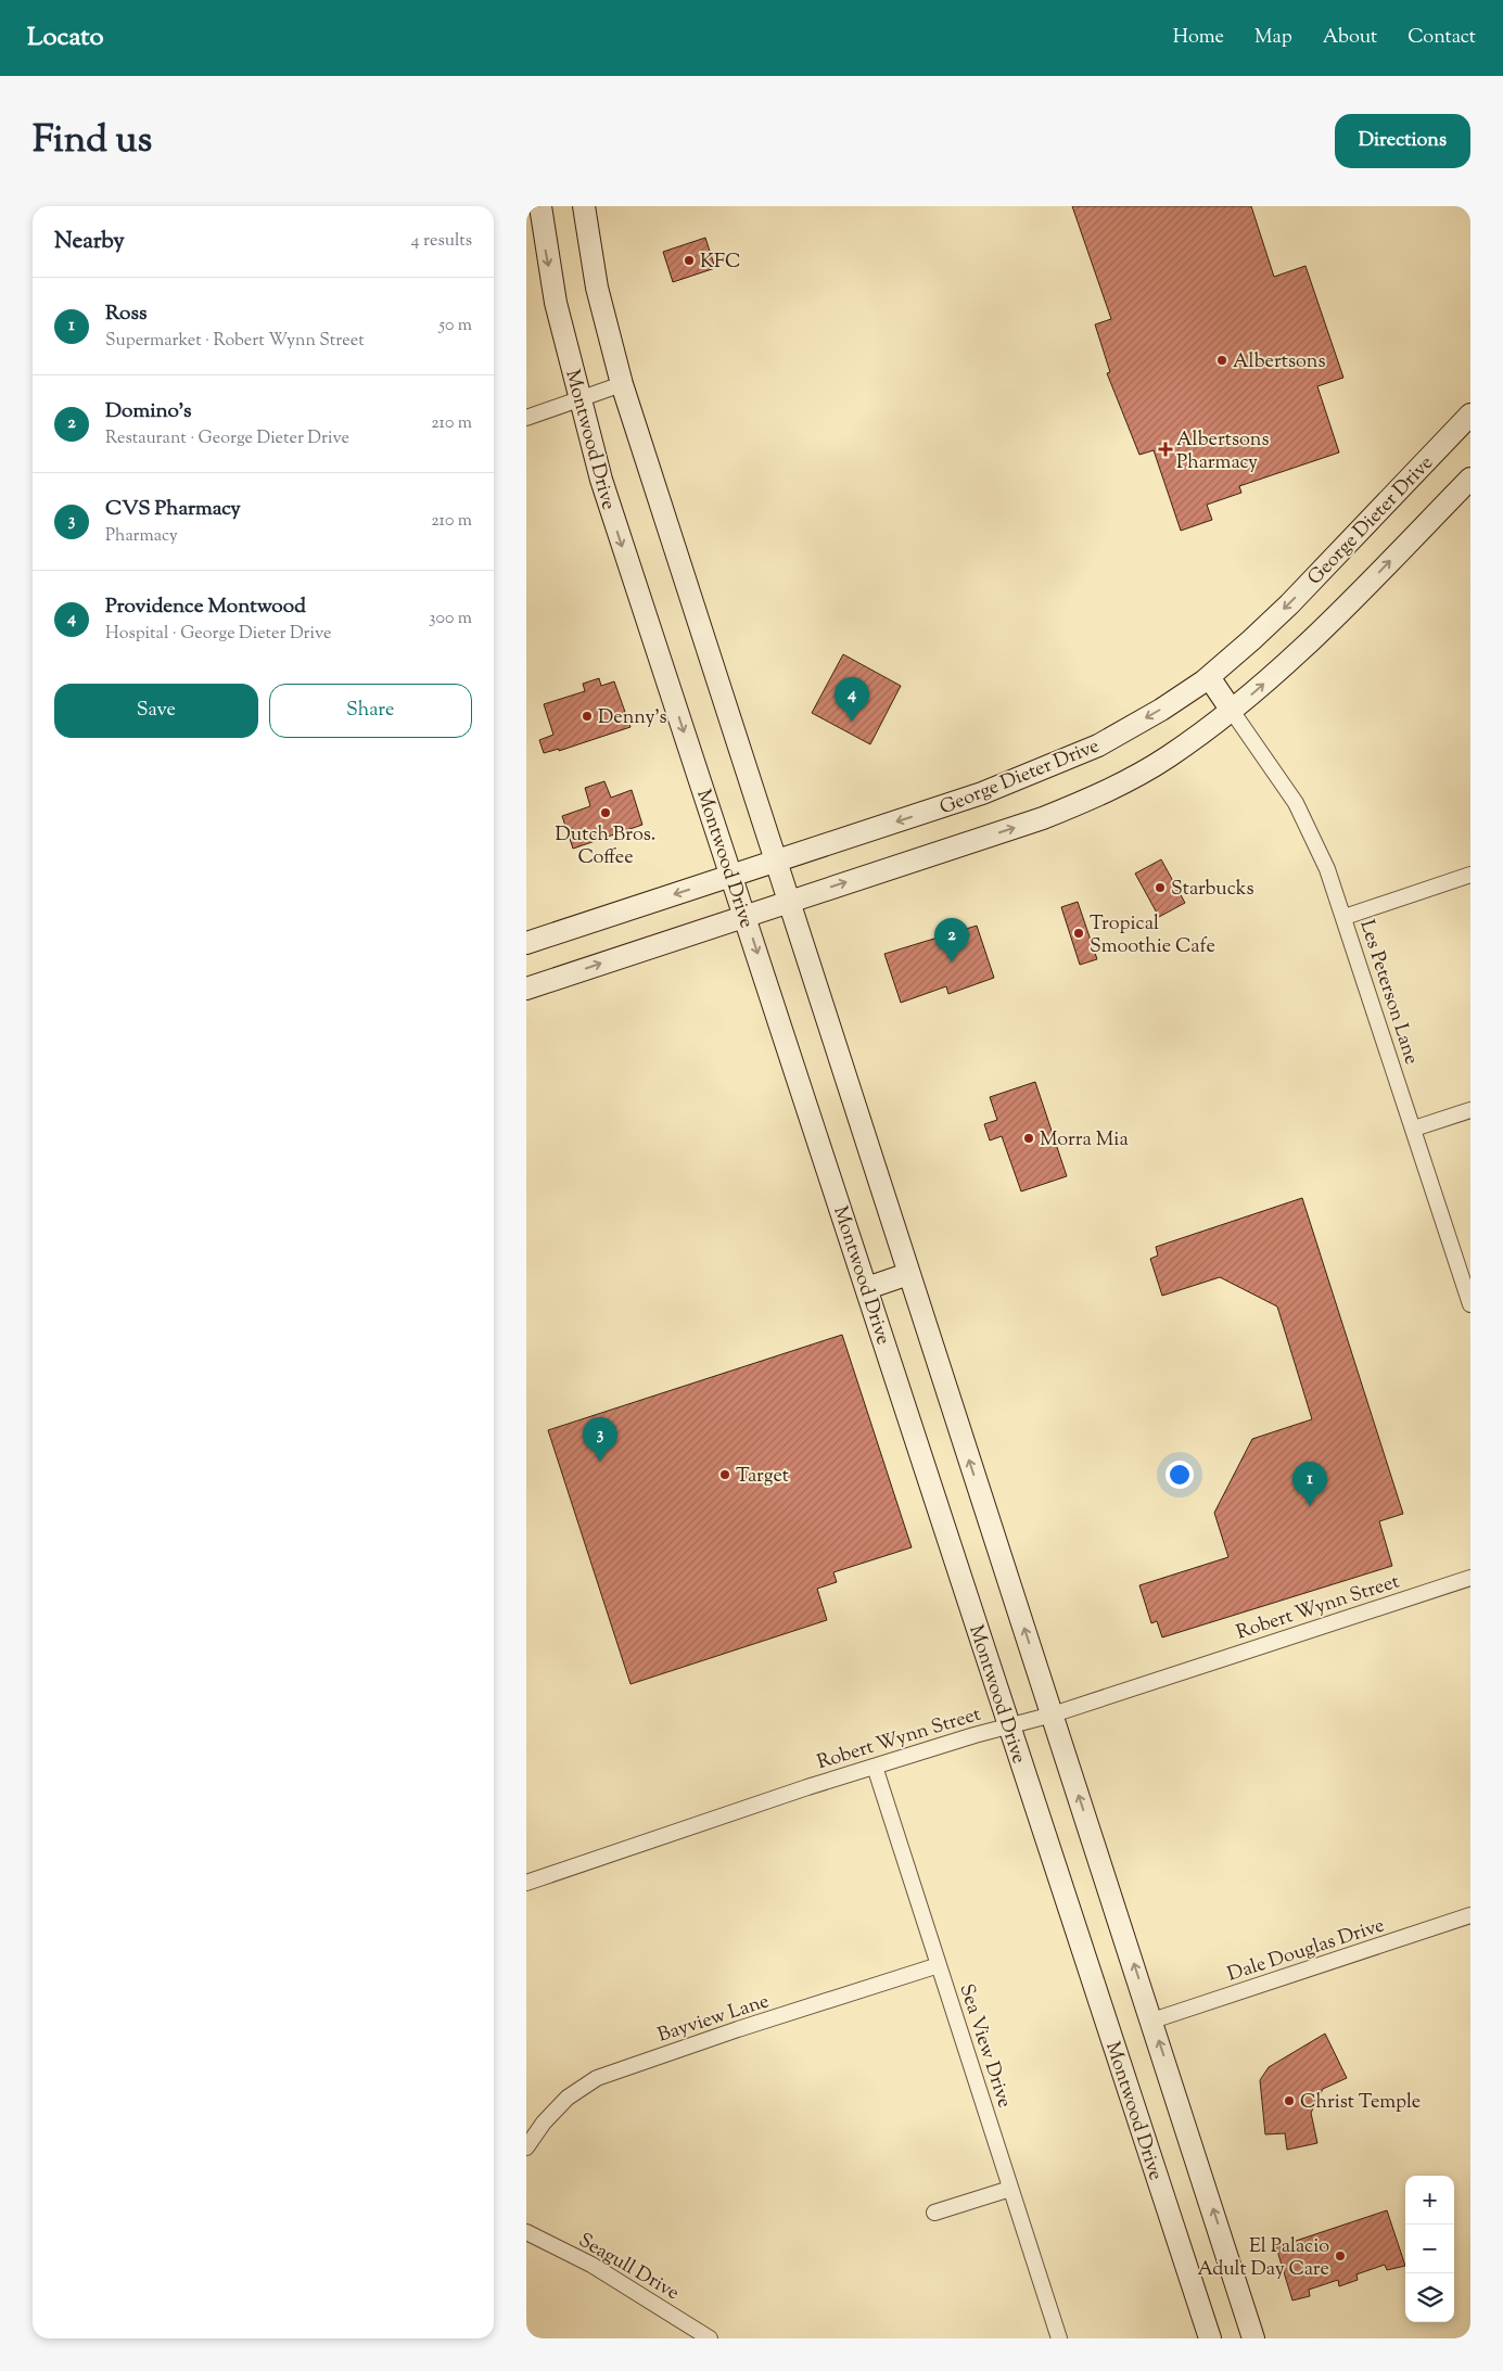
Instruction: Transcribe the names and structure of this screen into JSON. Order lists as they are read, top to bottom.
{
  "streets": {
    "main road": ["Montwood Drive", "George Dieter Drive"],
    "street": [
      "Les Peterson Lane",
      "Robert Wynn Street",
      "Dale Douglas Drive",
      "Bayview Lane",
      "Sea View Drive",
      "Seagull Drive"
    ]
  },
  "crossings": [
    ["Montwood Drive", "George Dieter Drive"],
    ["Montwood Drive", "Robert Wynn Street"],
    ["Robert Wynn Street", "Sea View Drive"],
    ["Bayview Lane", "Sea View Drive"]
  ],
  "places": {
    "other": [
      "KFC",
      "Albertsons",
      "Denny's",
      "Dutch Bros. Coffee",
      "Starbucks",
      "Tropical Smoothie Cafe",
      "Morra Mia",
      "Target",
      "Christ Temple",
      "El Palacio Adult Day Care"
    ],
    "health": ["Albertsons Pharmacy"]
  },
  "page": {
    "header": "Locato",
    "nav": [
      "Home",
      "Map",
      "About",
      "Contact"
    ],
    "title": "Find us",
    "buttons": [
      "Directions",
      ["Save", "Share"]
    ],
    "heading": ["Nearby", "4 results"],
    "list": [
      {
        "mark": "1",
        "name": "Ross",
        "note": "Supermarket · Robert Wynn Street",
        "value": "50 m"
      },
      {
        "mark": "2",
        "name": "Domino's",
        "note": "Restaurant · George Dieter Drive",
        "value": "210 m"
      },
      {
        "mark": "3",
        "name": "CVS Pharmacy",
        "note": "Pharmacy",
        "value": "210 m"
      },
      {
        "mark": "4",
        "name": "Providence Montwood",
        "note": "Hospital · George Dieter Drive",
        "value": "300 m"
      }
    ],
    "pins": [
      "4",
      "2",
      "3",
      "1"
    ],
    "map_buttons": ["+", "−"]
  }
}
